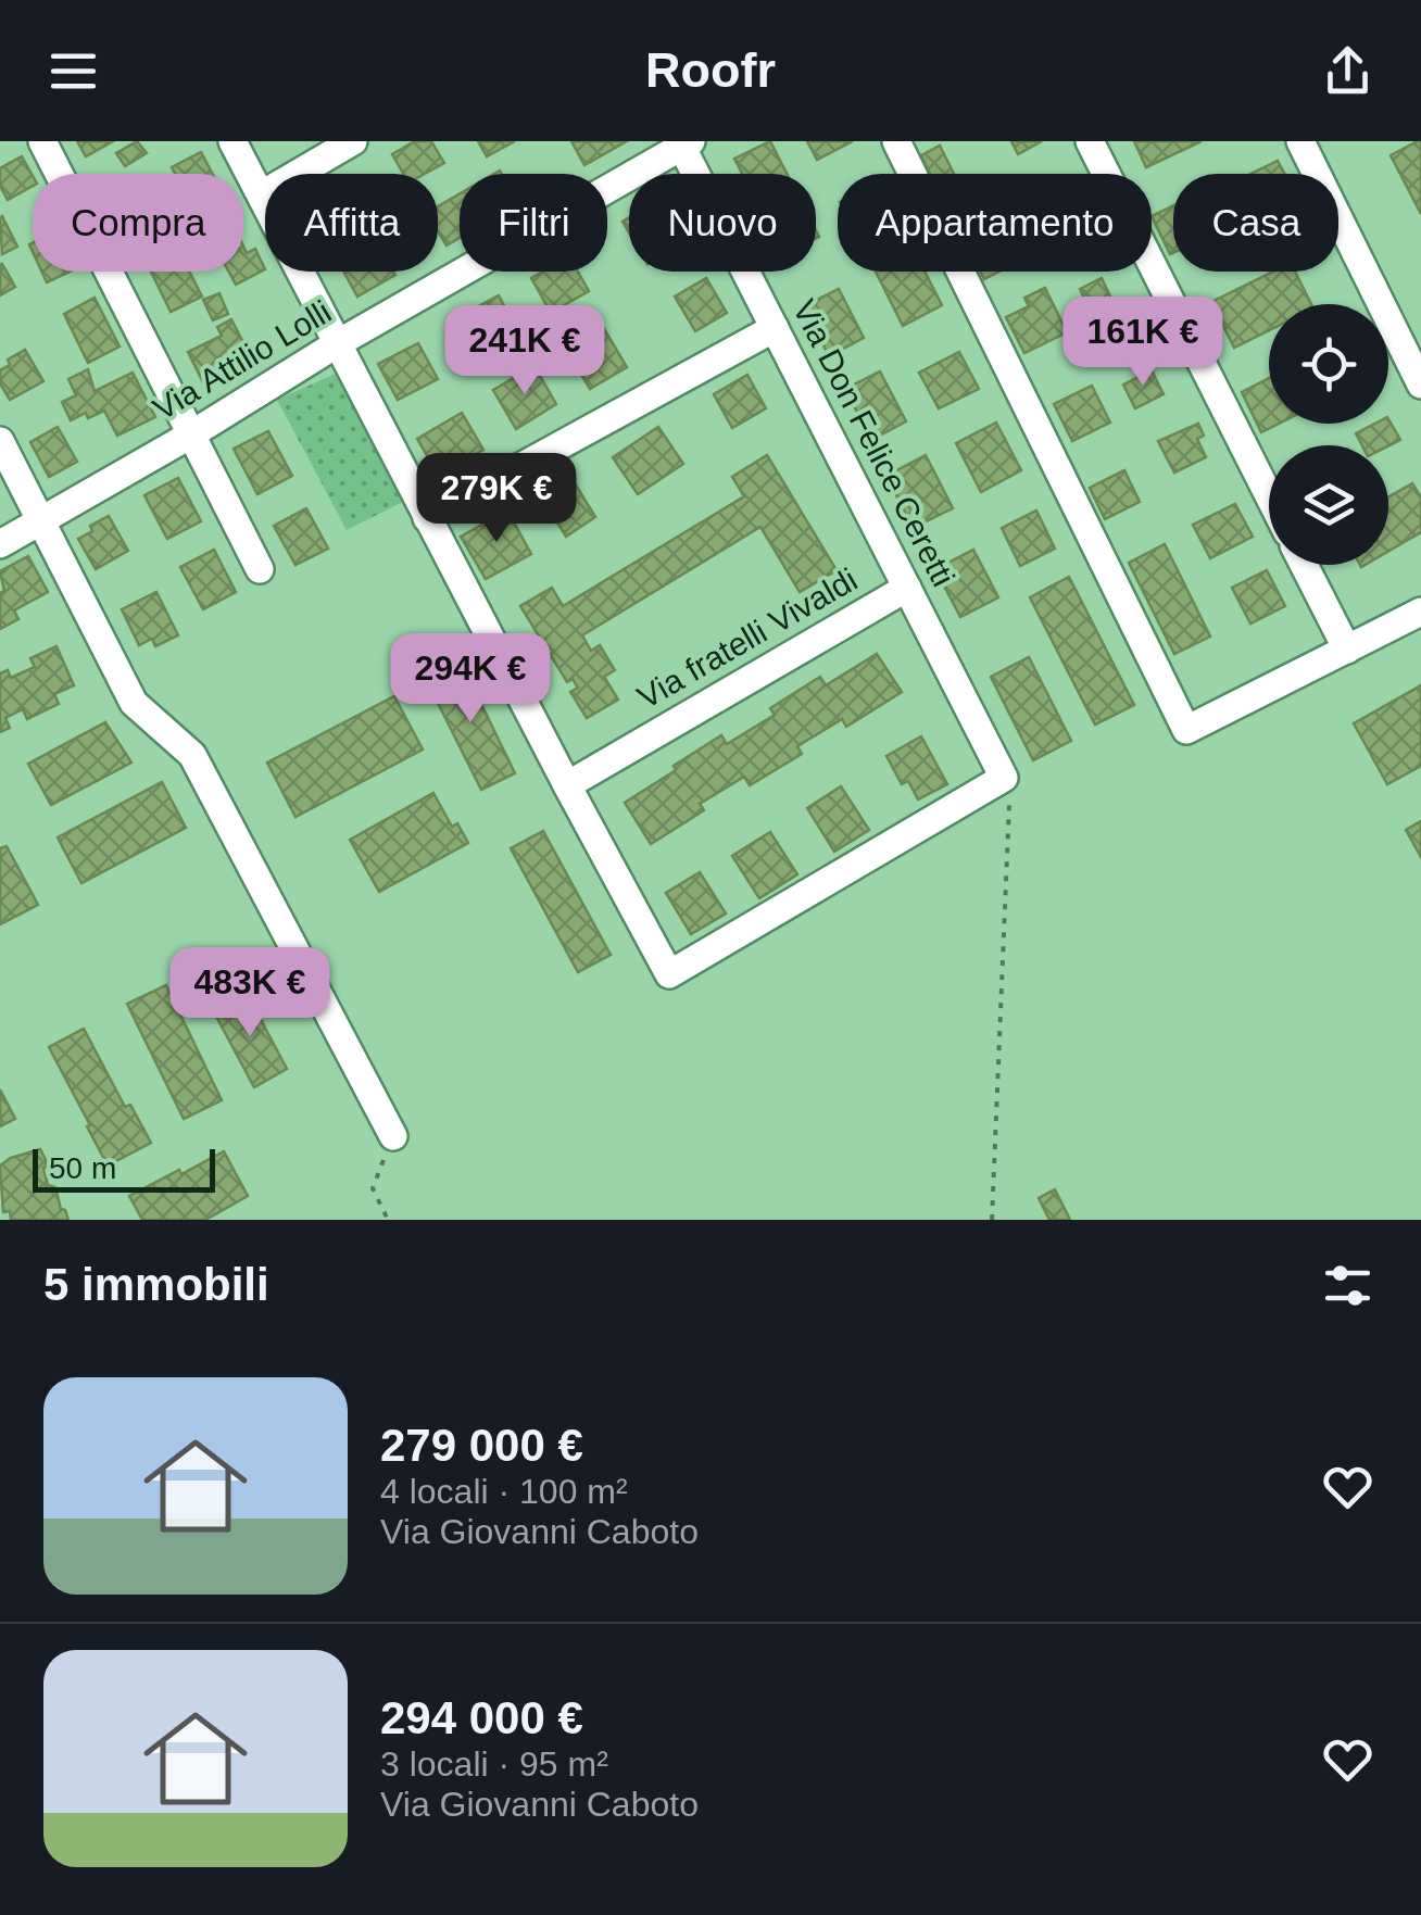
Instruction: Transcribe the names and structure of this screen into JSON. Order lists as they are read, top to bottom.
{
  "streets": {
    "street": ["Via Attilio Lolli", "Via Don Felice Ceretti", "Via fratelli Vivaldi"]
  },
  "crossings": [
    ["Via Attilio Lolli", "Via Don Felice Ceretti"],
    ["Via Don Felice Ceretti", "Via fratelli Vivaldi"]
  ],
  "scale_bar": "50 m",
  "page": {
    "header": "Roofr",
    "chip": [
      "Compra",
      "Affitta",
      "Filtri",
      "Nuovo",
      "Appartamento",
      "Casa"
    ],
    "price": [
      "161K €",
      "241K €",
      "279K €",
      "294K €",
      "483K €"
    ],
    "scale": "50 m",
    "heading": "5 immobili",
    "list": [
      {
        "name": "279 000 €",
        "note": "4 locali · 100 m² · Via Giovanni Caboto"
      },
      {
        "name": "294 000 €",
        "note": "3 locali · 95 m² · Via Giovanni Caboto"
      }
    ]
  }
}
